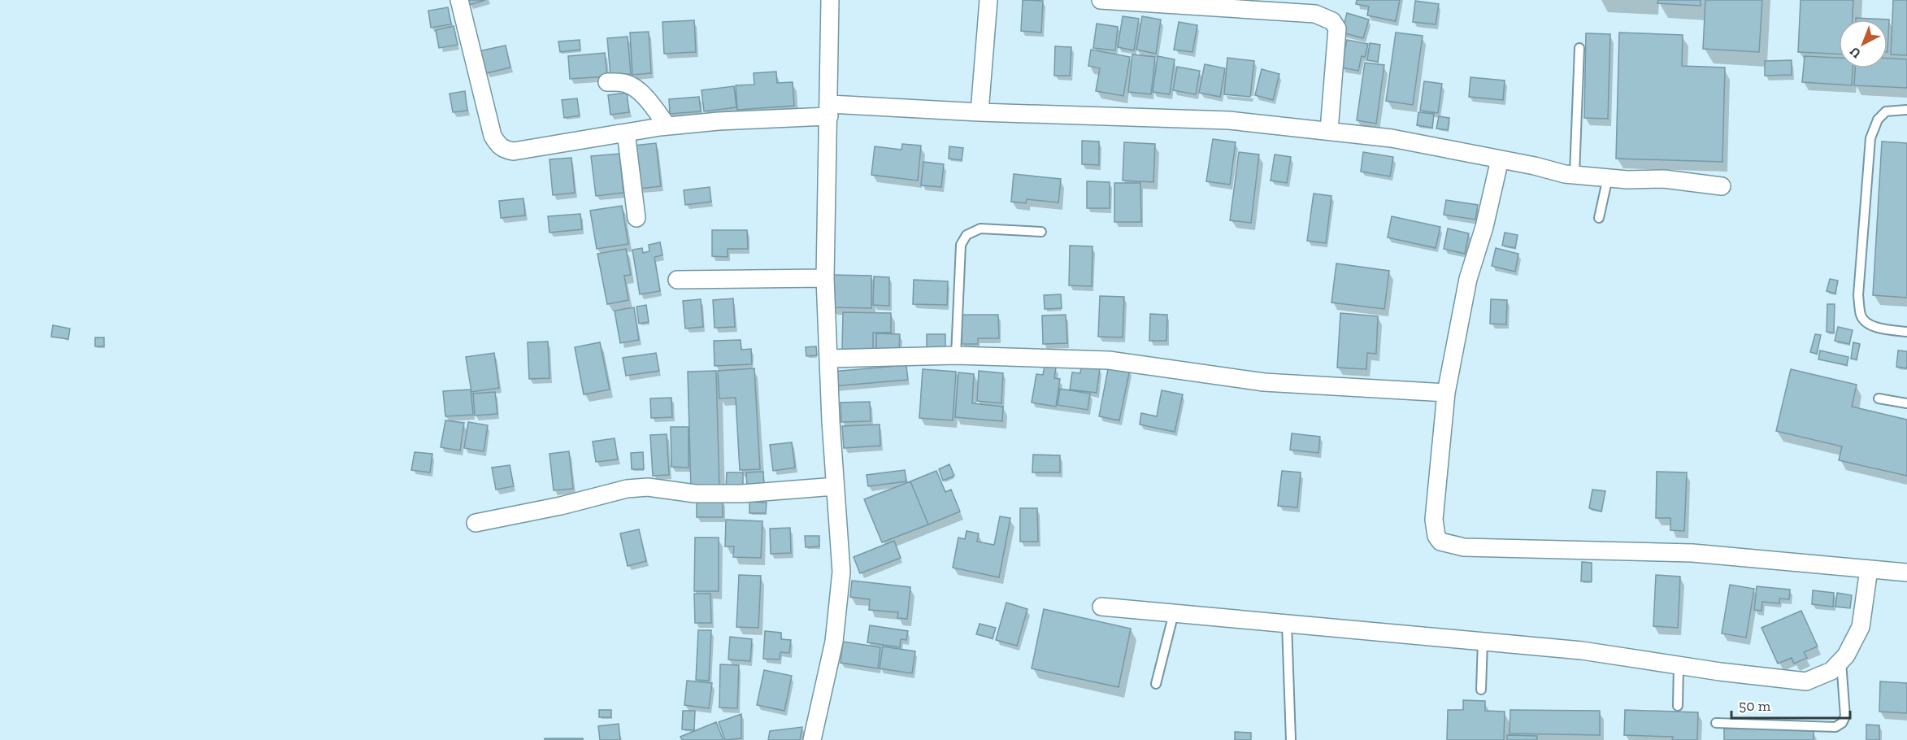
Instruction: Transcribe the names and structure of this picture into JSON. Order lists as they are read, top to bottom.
{
  "scale_bar": "50 m",
  "north": "bottom left"
}
